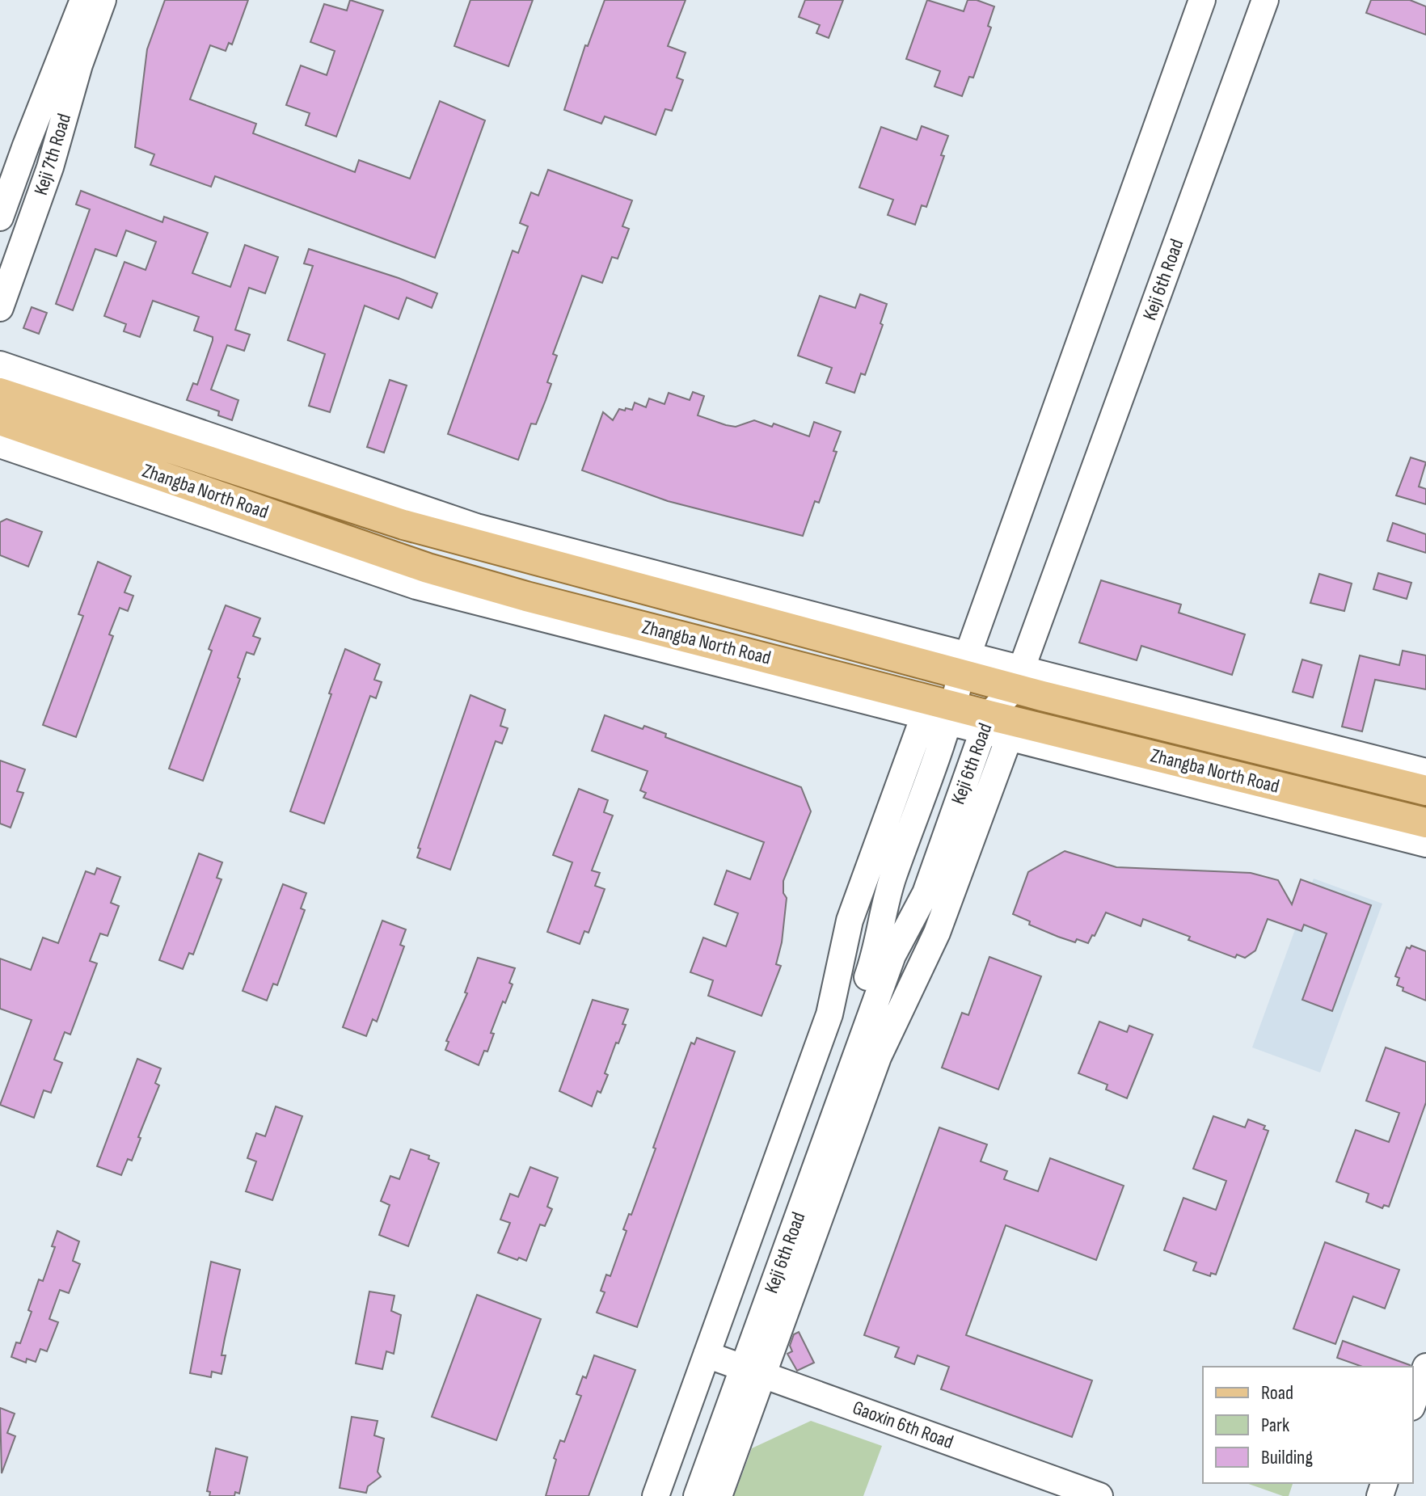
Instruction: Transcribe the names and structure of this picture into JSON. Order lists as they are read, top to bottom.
{
  "streets": {
    "main road": [
      "Keji 7th Road",
      "Keji 6th Road",
      "Zhangba North Road",
      "Gaoxin 6th Road"
    ]
  },
  "crossings": [
    ["Keji 6th Road", "Zhangba North Road"],
    ["Keji 6th Road", "Gaoxin 6th Road"]
  ],
  "legend": ["Road", "Park", "Building"]
}
